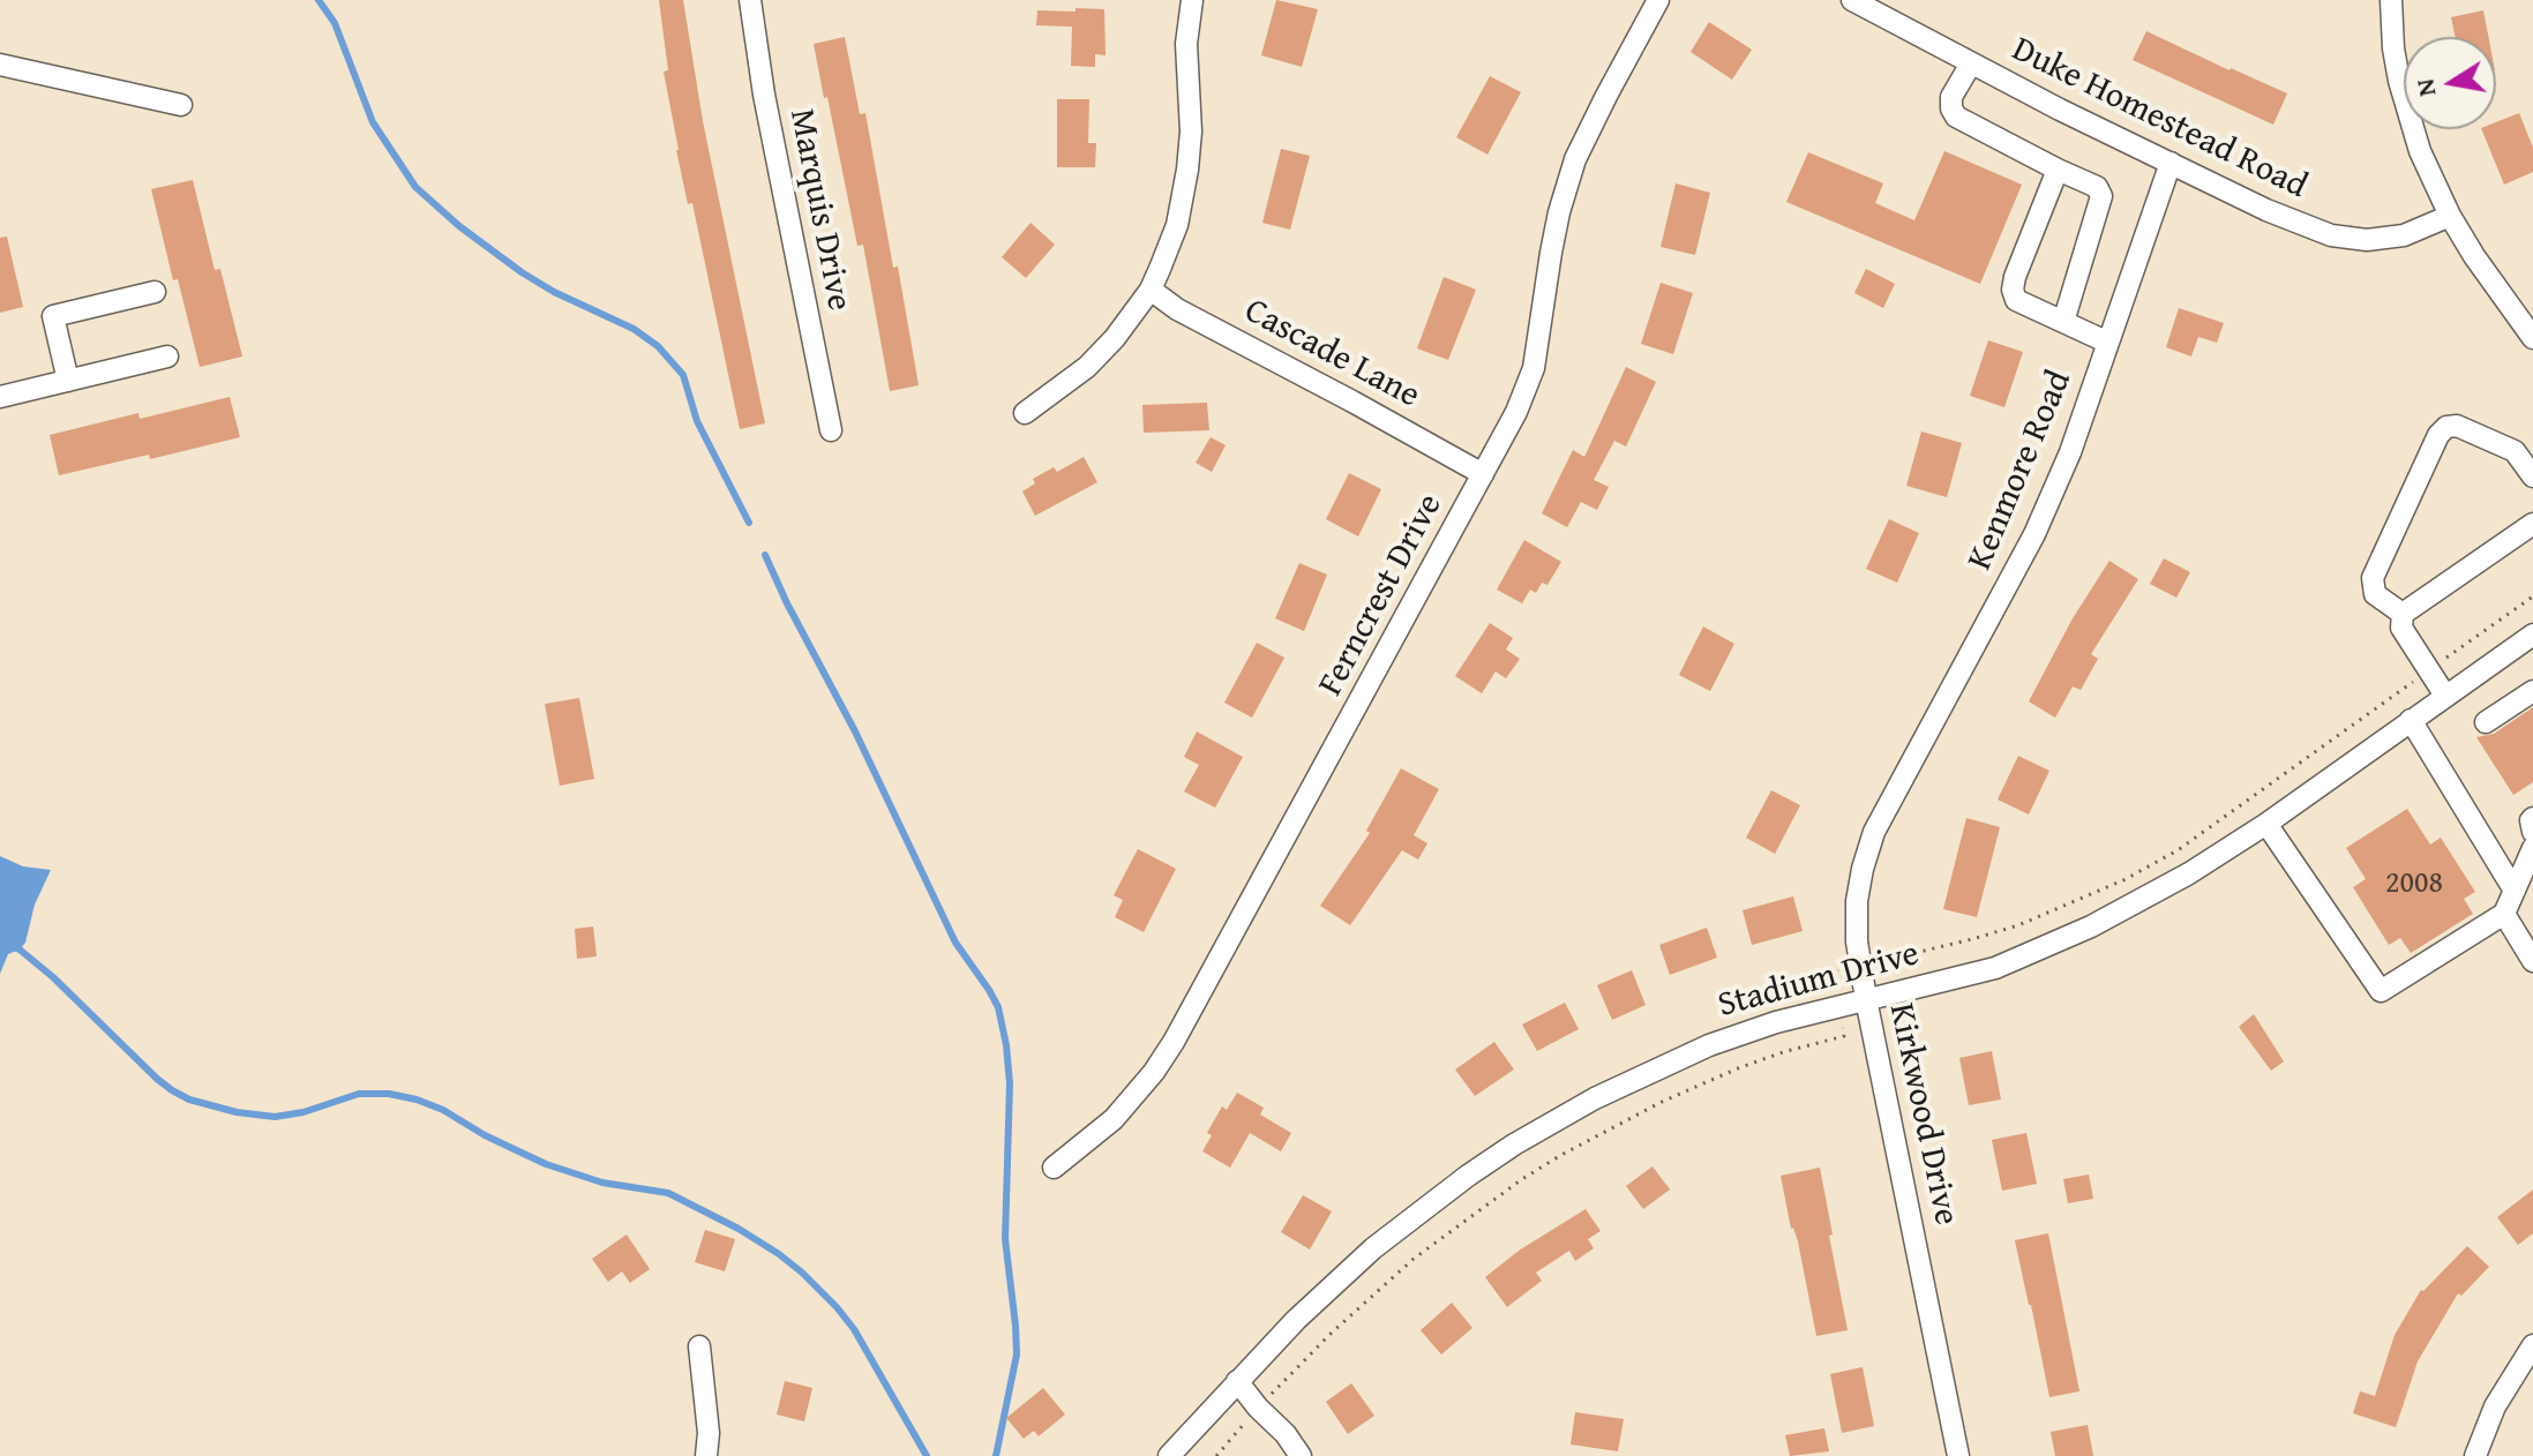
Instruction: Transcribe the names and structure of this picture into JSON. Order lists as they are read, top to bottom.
{
  "streets": {
    "street": [
      "Duke Homestead Road",
      "Marquis Drive",
      "Cascade Lane",
      "Kenmore Road",
      "Ferncrest Drive",
      "Stadium Drive",
      "Kirkwood Drive"
    ]
  },
  "crossings": [
    ["Duke Homestead Road", "Kenmore Road"],
    ["Cascade Lane", "Ferncrest Drive"],
    ["Kenmore Road", "Kirkwood Drive"],
    ["Stadium Drive", "Kirkwood Drive"]
  ],
  "house_numbers": ["2008"],
  "north": "left"
}
